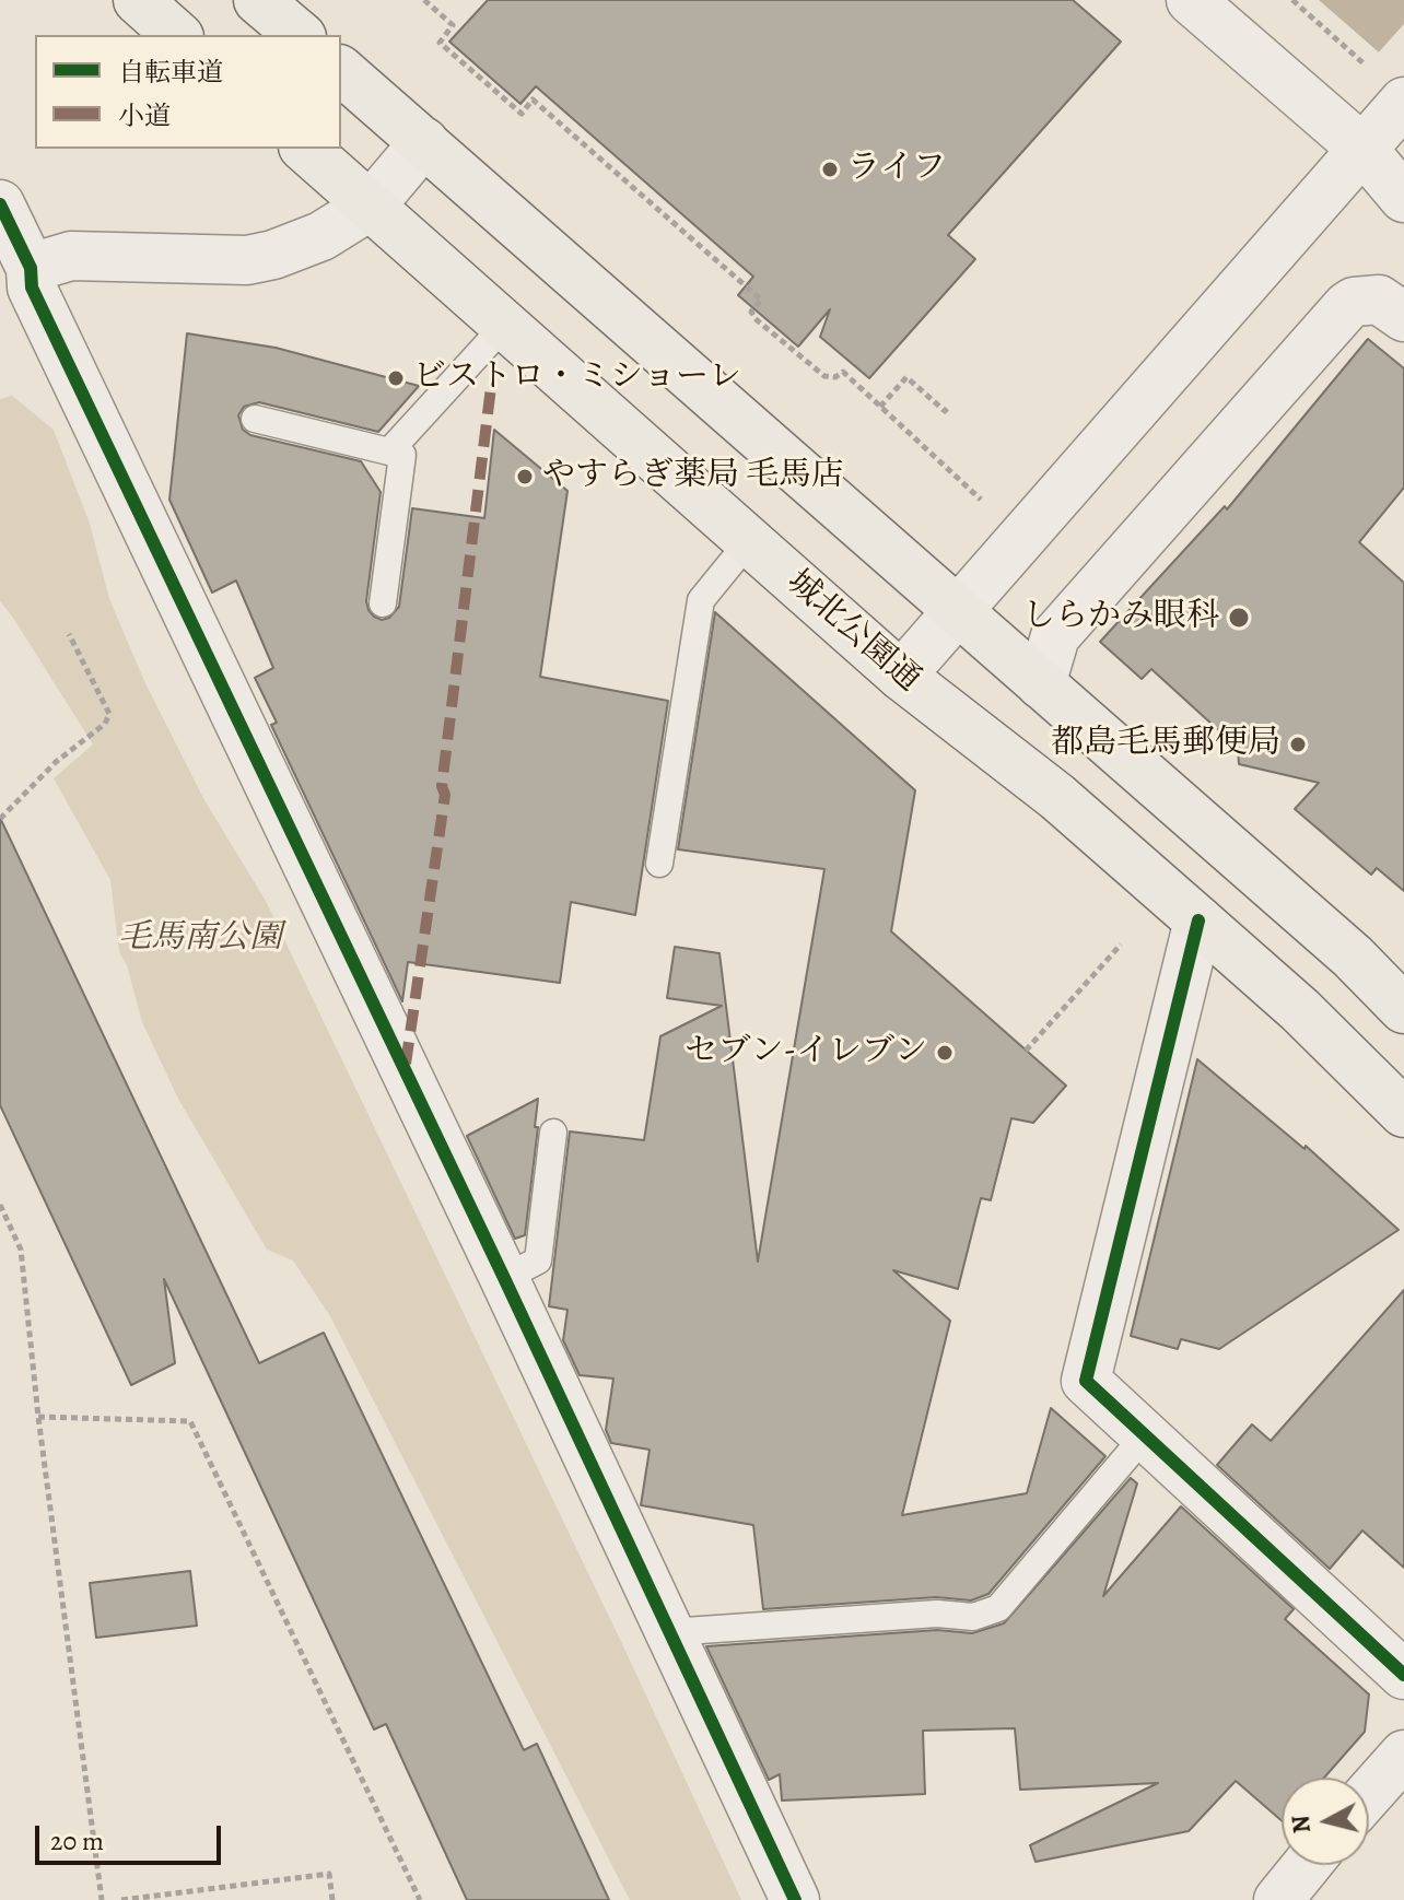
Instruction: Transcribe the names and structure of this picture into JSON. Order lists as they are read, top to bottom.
{
  "streets": {
    "main road": ["城北公園通"]
  },
  "parks": ["毛馬南公園"],
  "places": [
    "ライフ",
    "ビストロ・ミショーレ",
    "やすらぎ薬局 毛馬店",
    "しらかみ眼科",
    "都島毛馬郵便局",
    "セブン-イレブン"
  ],
  "legend": ["自転車道", "小道"],
  "scale_bar": "20 m",
  "north": "left"
}
